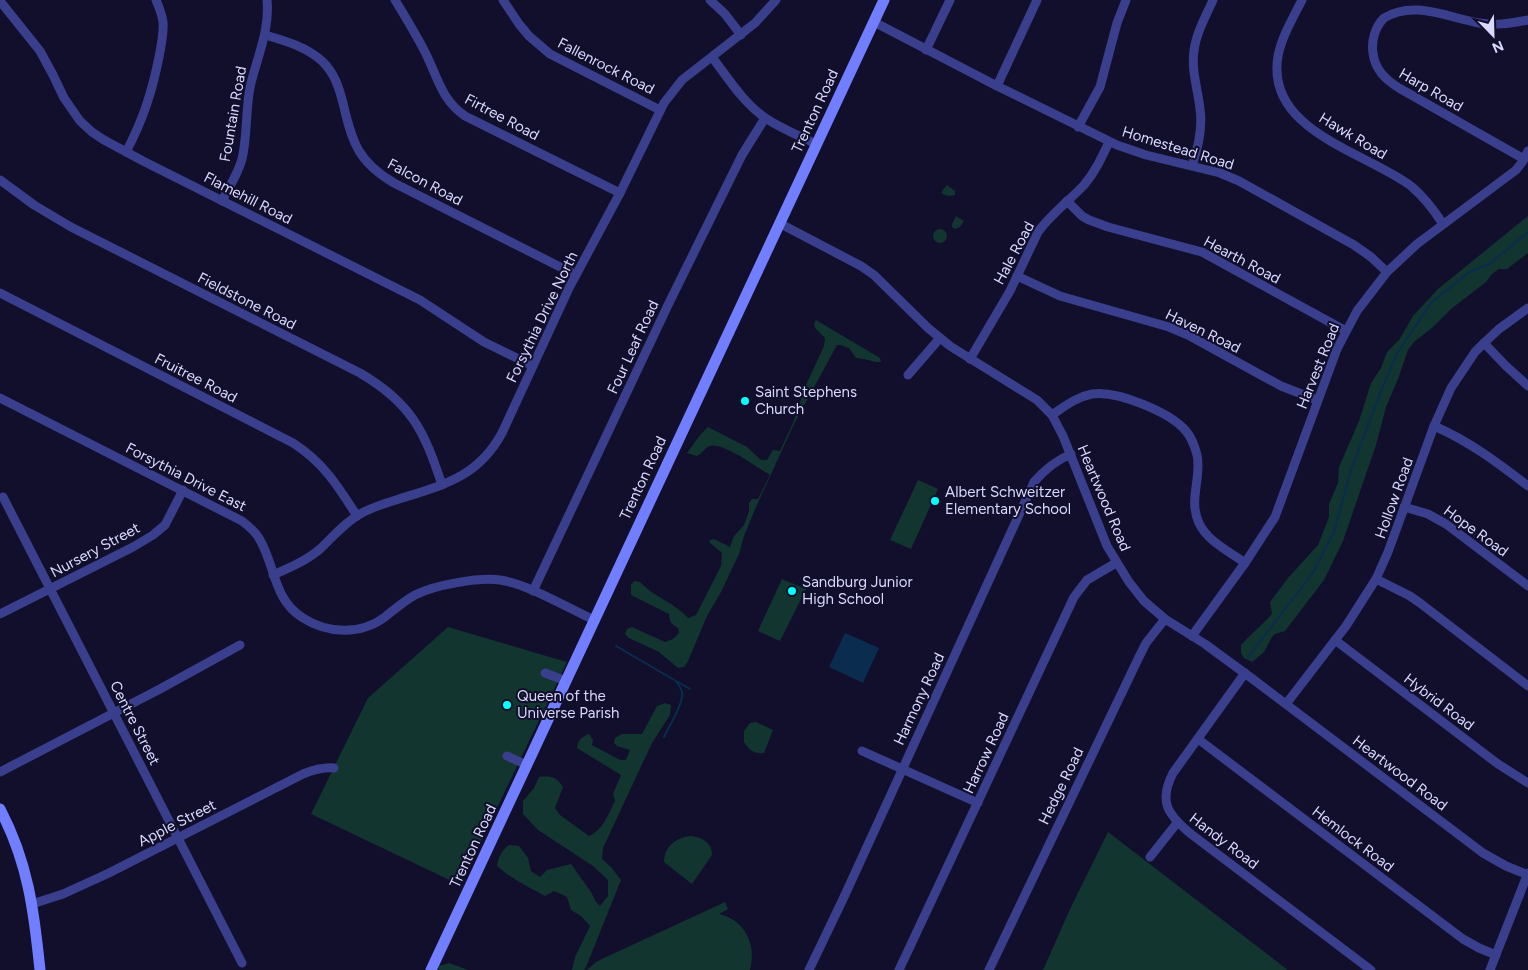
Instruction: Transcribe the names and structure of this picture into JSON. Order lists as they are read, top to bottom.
{
  "streets": {
    "main road": ["Trenton Road"],
    "street": [
      "Fallenrock Road",
      "Harp Road",
      "Fountain Road",
      "Firtree Road",
      "Hawk Road",
      "Homestead Road",
      "Falcon Road",
      "Flamehill Road",
      "Hale Road",
      "Hearth Road",
      "Fieldstone Road",
      "Forsythia Drive North",
      "Haven Road",
      "Four Leaf Road",
      "Harvest Road",
      "Fruitree Road",
      "Forsythia Drive East",
      "Heartwood Road",
      "Hollow Road",
      "Hope Road",
      "Nursery Street",
      "Harmony Road",
      "Hybrid Road",
      "Centre Street",
      "Harrow Road",
      "Hedge Road",
      "Apple Street",
      "Hemlock Road",
      "Handy Road"
    ]
  },
  "crossings": [
    ["Fallenrock Road", "Forsythia Drive North"],
    ["Harp Road", "Harvest Road"],
    ["Trenton Road", "Homestead Road"],
    ["Trenton Road", "Forsythia Drive East"],
    ["Trenton Road", "Heartwood Road"],
    ["Fountain Road", "Falcon Road"],
    ["Fountain Road", "Flamehill Road"],
    ["Firtree Road", "Forsythia Drive North"],
    ["Hawk Road", "Harvest Road"],
    ["Homestead Road", "Hale Road"],
    ["Homestead Road", "Harvest Road"],
    ["Falcon Road", "Forsythia Drive North"],
    ["Flamehill Road", "Forsythia Drive North"],
    ["Hale Road", "Hearth Road"],
    ["Hale Road", "Haven Road"],
    ["Hale Road", "Heartwood Road"],
    ["Hearth Road", "Harvest Road"],
    ["Fieldstone Road", "Forsythia Drive North"],
    ["Forsythia Drive North", "Fruitree Road"],
    ["Forsythia Drive North", "Forsythia Drive East"],
    ["Haven Road", "Harvest Road"],
    ["Four Leaf Road", "Forsythia Drive East"],
    ["Harvest Road", "Heartwood Road"],
    ["Forsythia Drive East", "Nursery Street"],
    ["Heartwood Road", "Hollow Road"],
    ["Heartwood Road", "Harmony Road"],
    ["Heartwood Road", "Harrow Road"],
    ["Heartwood Road", "Hedge Road"],
    ["Heartwood Road", "Handy Road"],
    ["Hollow Road", "Hope Road"],
    ["Hollow Road", "Hybrid Road"],
    ["Nursery Street", "Centre Street"],
    ["Centre Street", "Apple Street"],
    ["Hemlock Road", "Handy Road"]
  ],
  "places": [
    "Saint Stephens Church",
    "Albert Schweitzer Elementary School",
    "Sandburg Junior High School",
    "Queen of the Universe Parish"
  ],
  "north": "bottom right"
}
